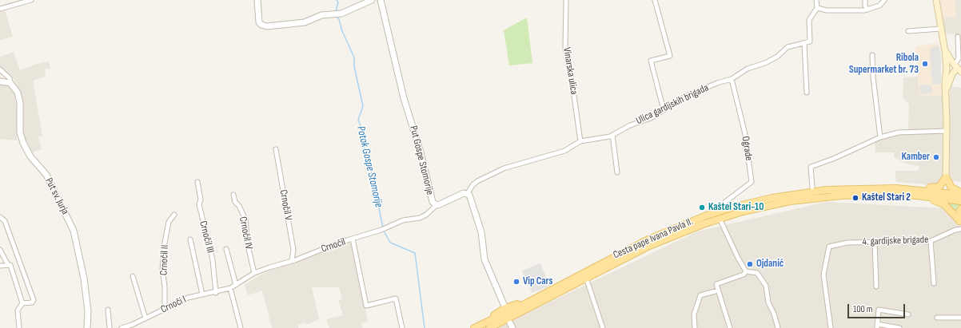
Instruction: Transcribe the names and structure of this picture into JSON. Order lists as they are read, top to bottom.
{
  "streets": {
    "main road": ["Cesta pape Ivana Pavla II."],
    "street": [
      "Vinarska ulica",
      "Ulica gardijskih brigada",
      "Ograde",
      "Put Gospe Stomorije",
      "Put sv. Jurja",
      "Crnočil V",
      "Crnočil IV",
      "Crnočil III",
      "4. gardijske brigade",
      "Crnočil",
      "Crnočil II",
      "Crnoči l"
    ]
  },
  "crossings": [
    ["Vinarska ulica", "Ulica gardijskih brigada"],
    ["Ulica gardijskih brigada", "Ograde"],
    ["Ulica gardijskih brigada", "Put Gospe Stomorije"],
    ["Put Gospe Stomorije", "Crnočil"],
    ["Crnočil V", "Crnočil"],
    ["Crnočil IV", "Crnočil"],
    ["Crnočil III", "Crnoči l"],
    ["Crnočil", "Crnoči l"],
    ["Crnočil II", "Crnoči l"]
  ],
  "water": ["Potok Gospe Stomorije"],
  "places": [
    "Ribola Supermarket br. 73",
    "Kamber",
    "Kaštel Stari 2",
    "Kaštel Stari-10",
    "Ojdanić",
    "Vip Cars"
  ],
  "scale_bar": "100 m"
}
